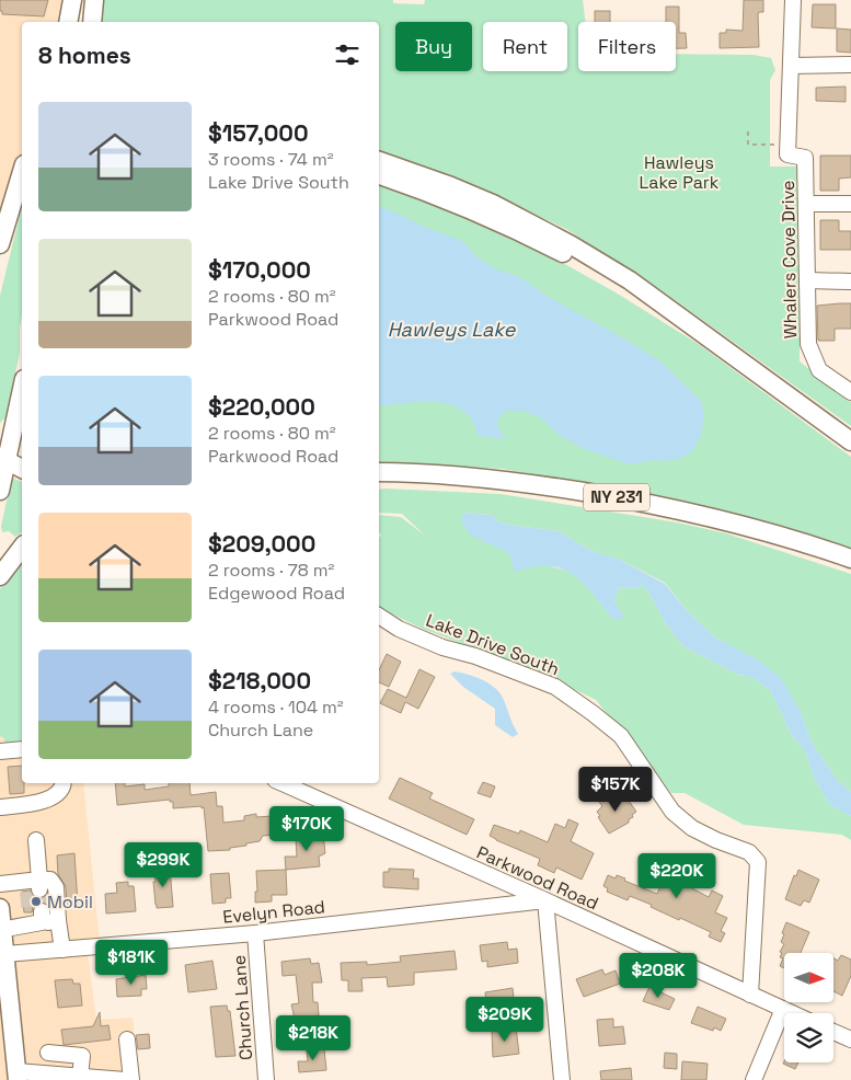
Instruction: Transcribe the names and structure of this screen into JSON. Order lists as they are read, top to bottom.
{
  "streets": {
    "main road": ["NY 231"],
    "street": [
      "Whalers Cove Drive",
      "Lake Drive South",
      "Parkwood Road",
      "Evelyn Road",
      "Church Lane"
    ]
  },
  "crossings": [
    ["Lake Drive South", "Parkwood Road"],
    ["Parkwood Road", "Evelyn Road"],
    ["Evelyn Road", "Church Lane"]
  ],
  "water": ["Hawleys Lake"],
  "parks": ["Hawleys Lake Park"],
  "places": ["Mobil"],
  "north": "right",
  "page": {
    "chip": ["Buy", "Rent", "Filters"],
    "heading": "8 homes",
    "list": [
      {
        "name": "$157,000",
        "note": "3 rooms · 74 m² · Lake Drive South"
      },
      {
        "name": "$170,000",
        "note": "2 rooms · 80 m² · Parkwood Road"
      },
      {
        "name": "$220,000",
        "note": "2 rooms · 80 m² · Parkwood Road"
      },
      {
        "name": "$209,000",
        "note": "2 rooms · 78 m² · Edgewood Road"
      },
      {
        "name": "$218,000",
        "note": "4 rooms · 104 m² · Church Lane"
      }
    ],
    "price": [
      "$157K",
      "$170K",
      "$299K",
      "$220K",
      "$181K",
      "$208K",
      "$209K",
      "$218K"
    ]
  }
}
